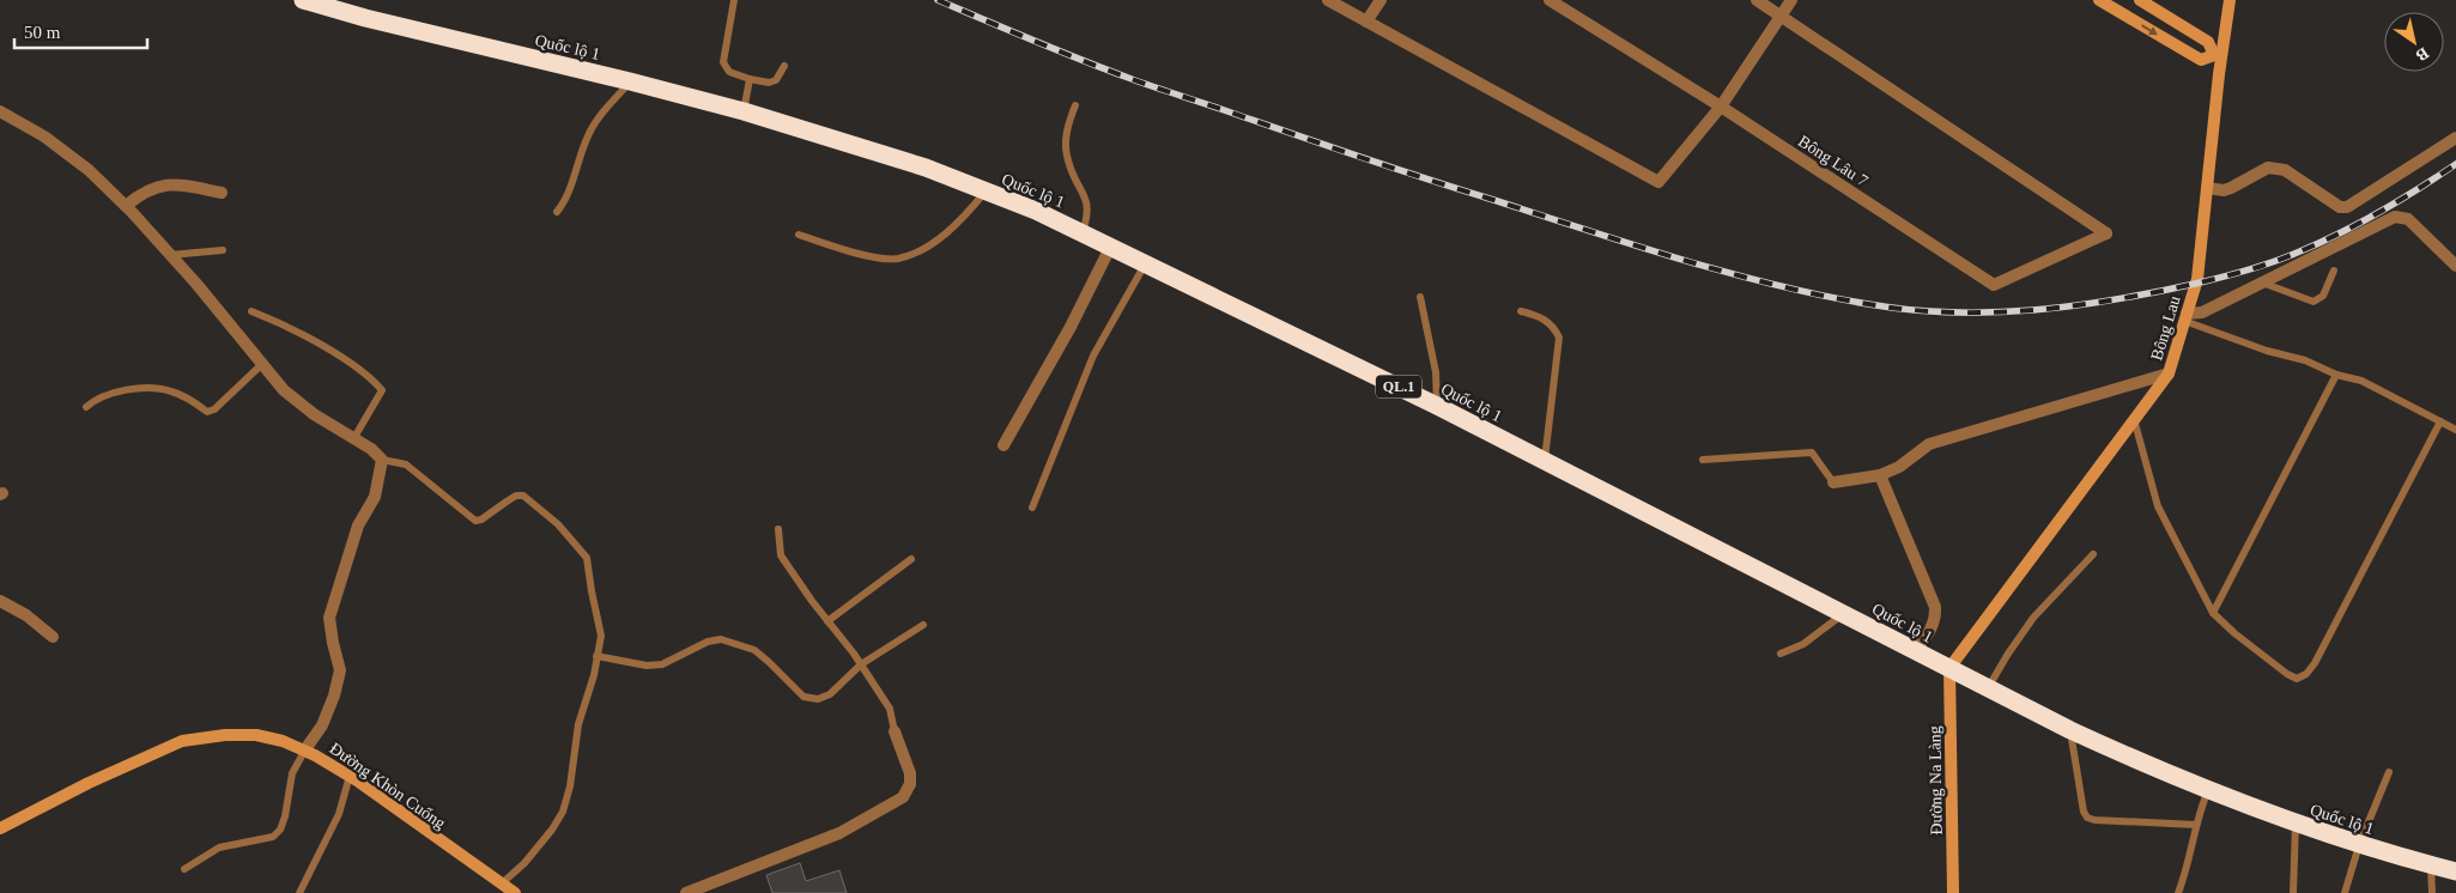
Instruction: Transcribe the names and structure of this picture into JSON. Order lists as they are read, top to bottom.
{
  "streets": {
    "highway": ["Quốc lộ 1", "QL.1"],
    "street": [
      "Bông Lâu 7",
      "Bông Lau",
      "Đường Na Làng",
      "Đường Khòn Cuổng"
    ]
  },
  "crossings": [
    ["Quốc lộ 1", "Bông Lau"],
    ["Quốc lộ 1", "Đường Na Làng"],
    ["Bông Lau", "Đường Na Làng"]
  ],
  "scale_bar": "50 m",
  "north": "bottom right"
}
